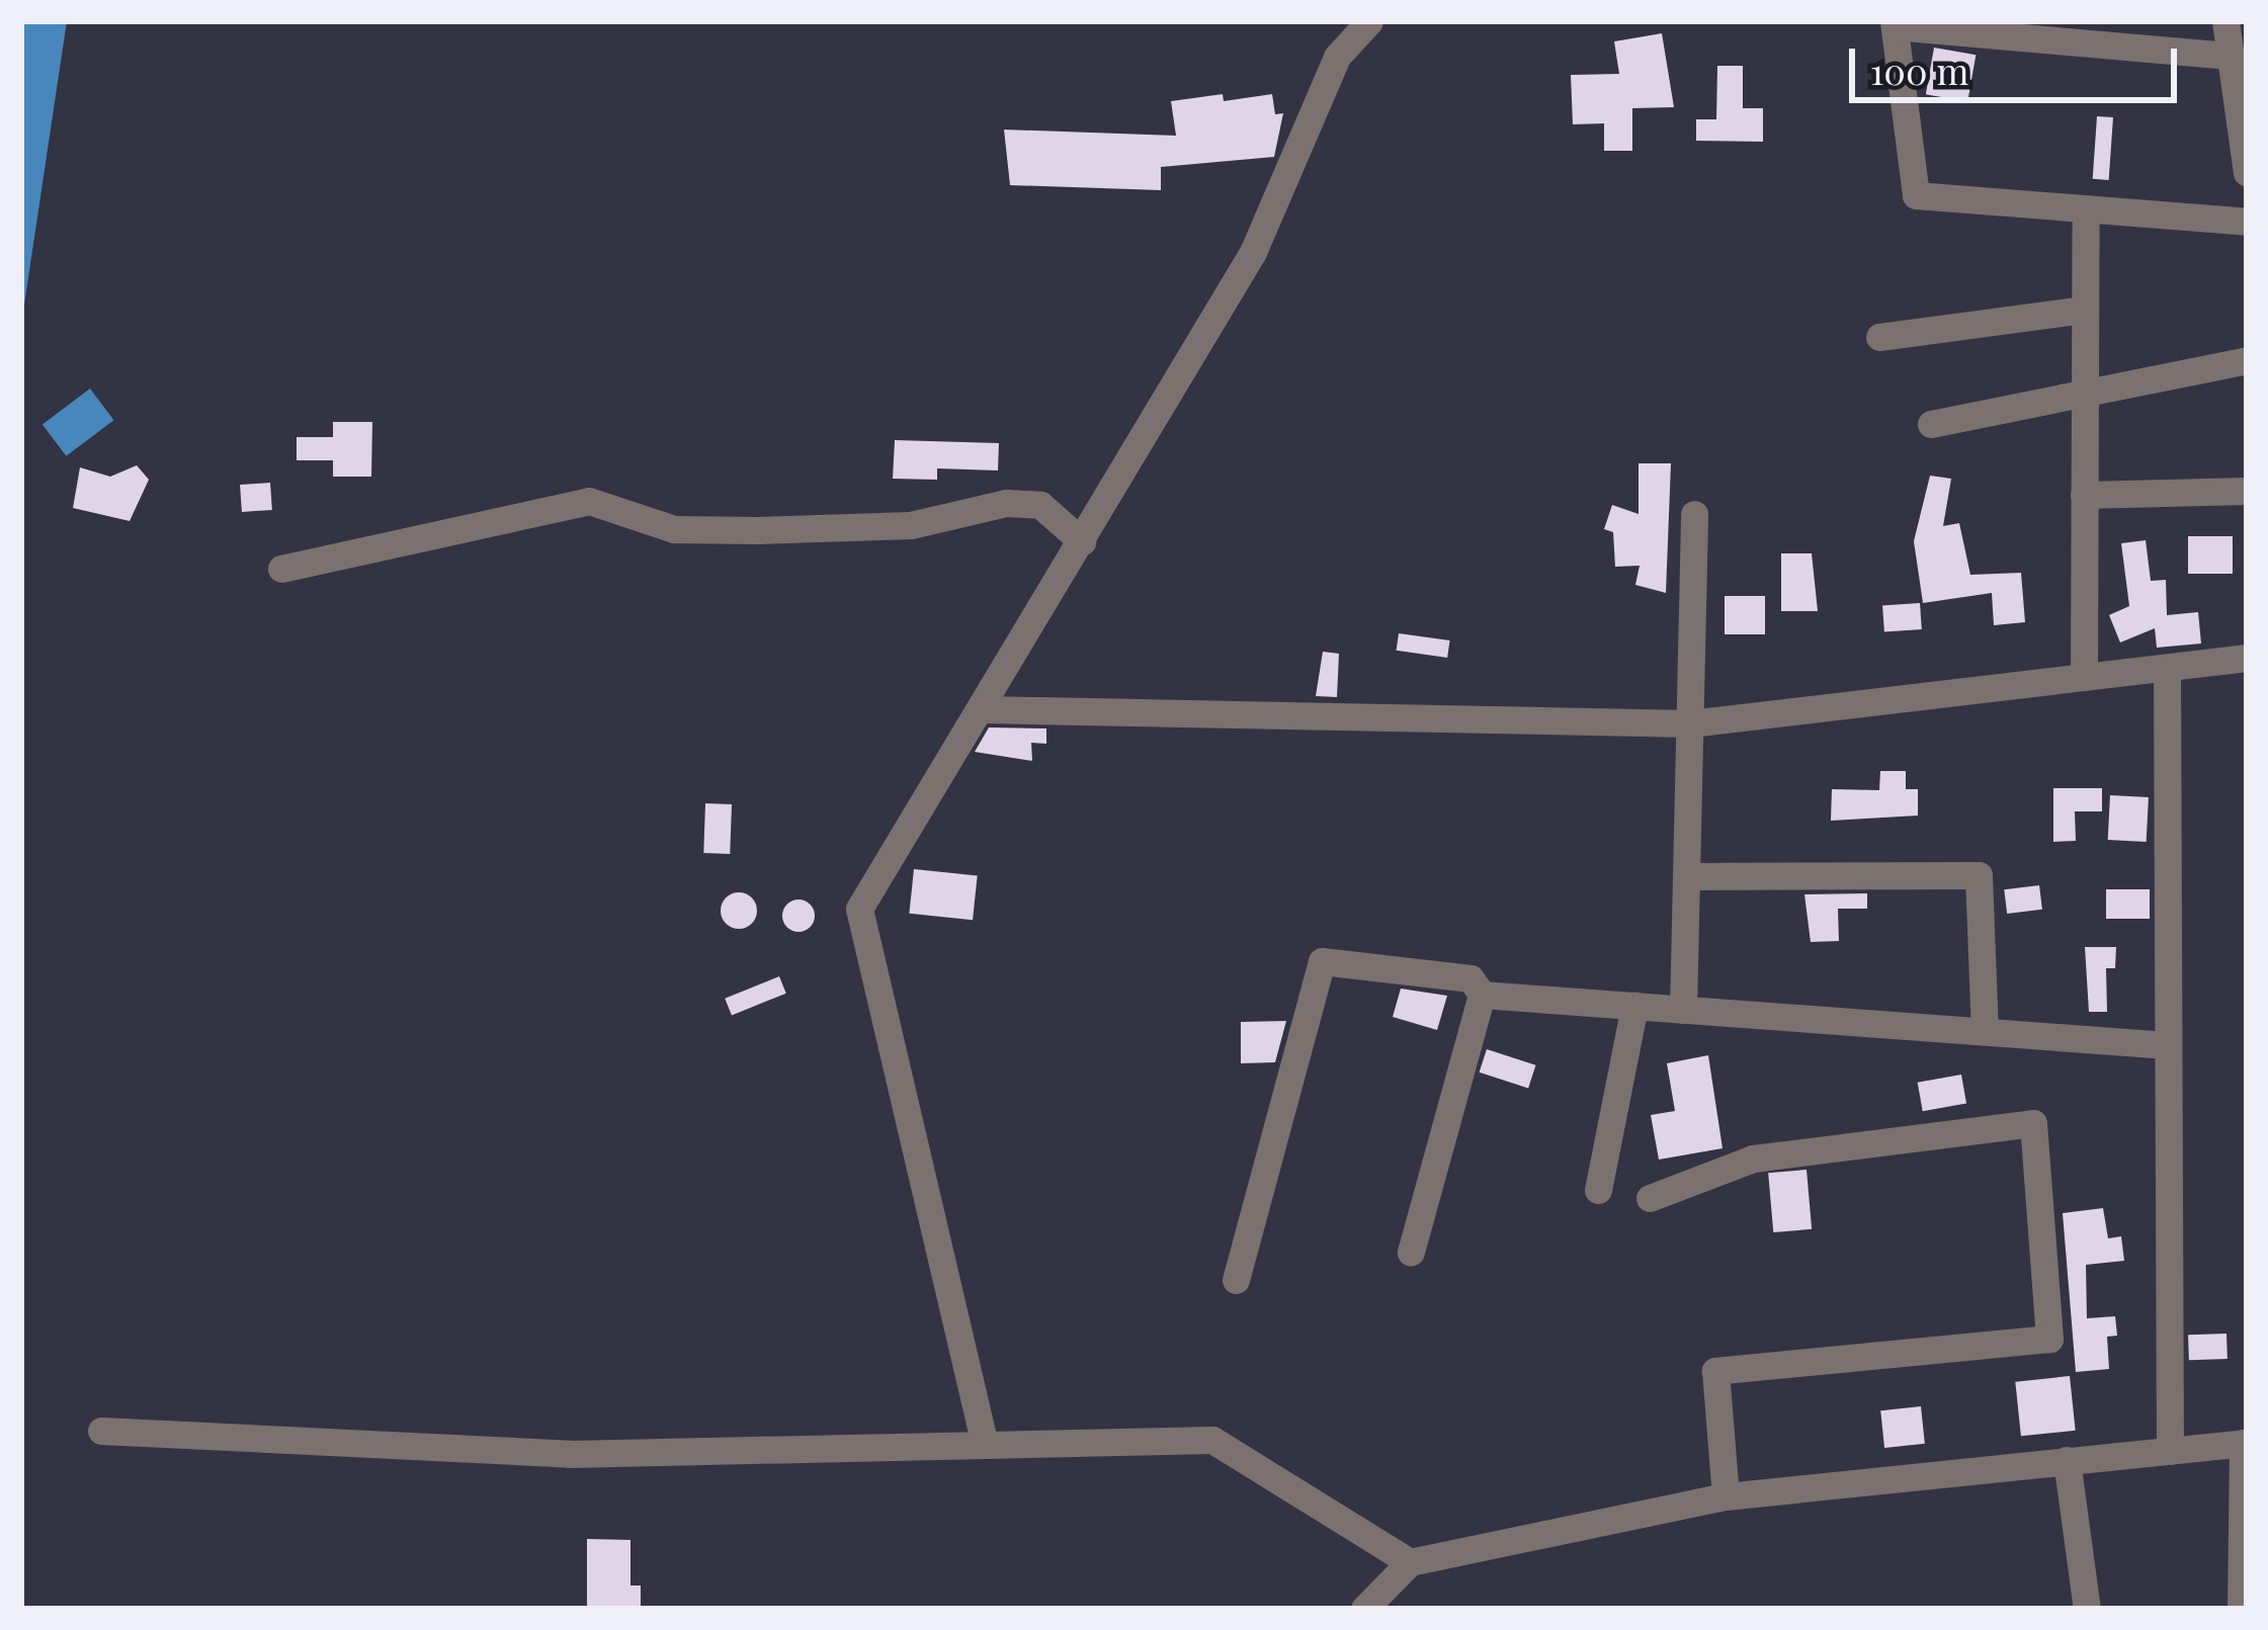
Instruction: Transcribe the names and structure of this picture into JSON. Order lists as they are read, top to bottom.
{
  "scale_bar": "100 m"
}
